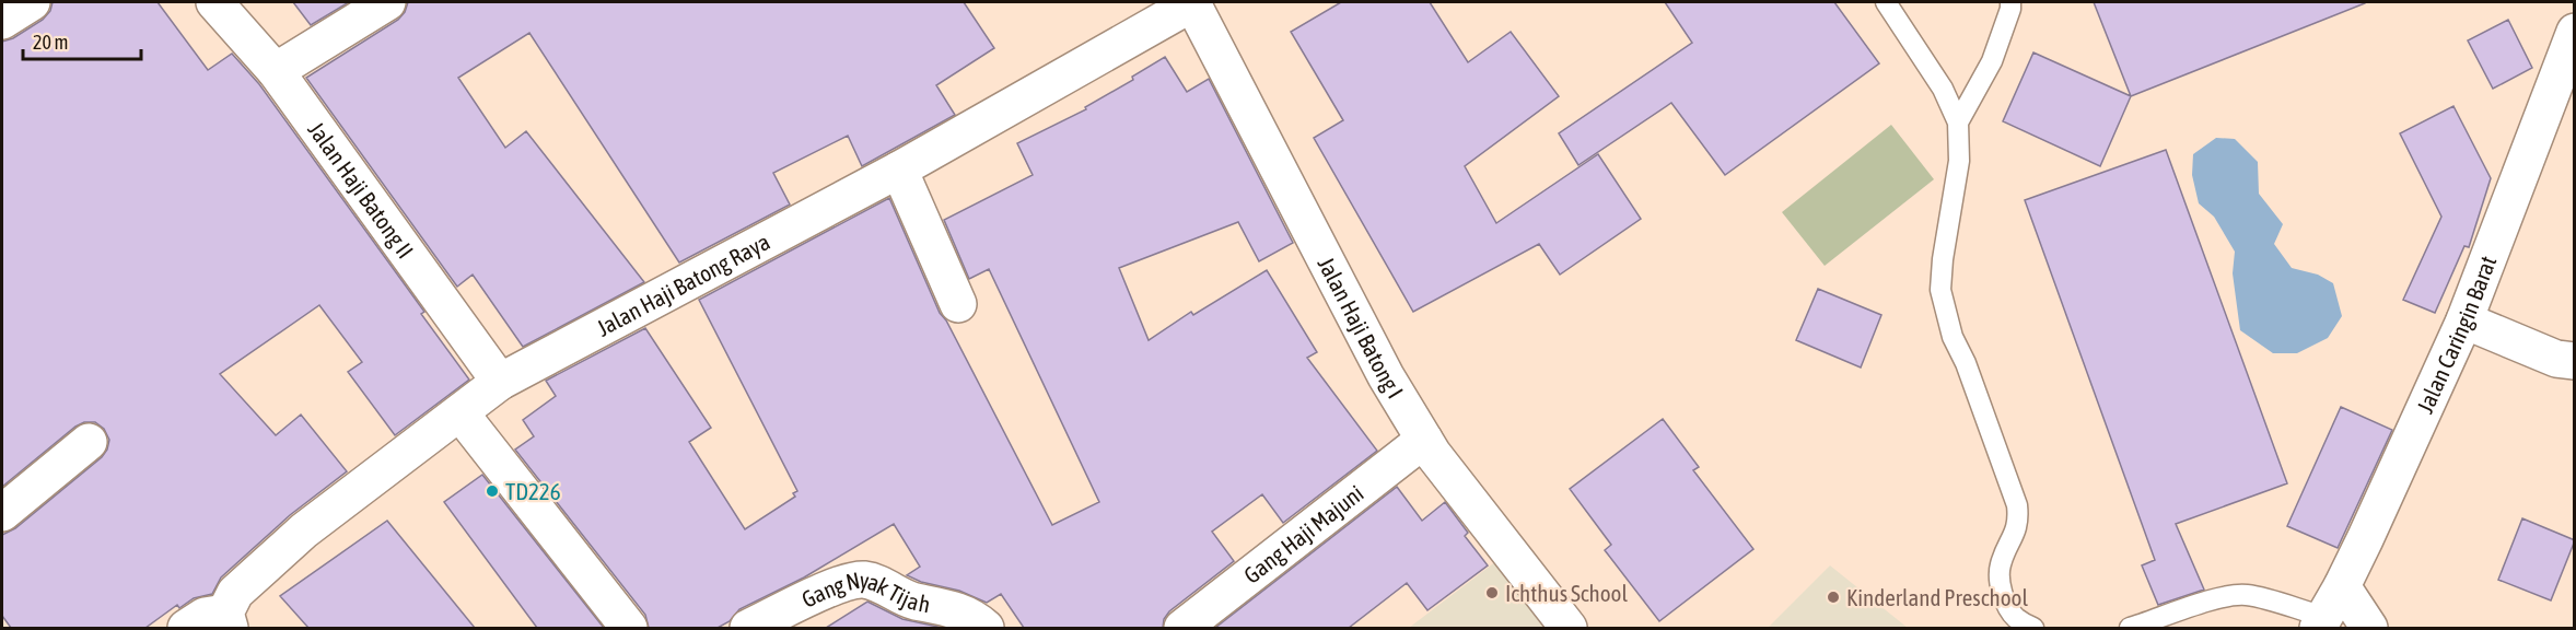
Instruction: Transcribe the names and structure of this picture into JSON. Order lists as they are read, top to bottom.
{
  "streets": {
    "street": [
      "Jalan Haji Batong II",
      "Jalan Haji Batong Raya",
      "Jalan Haji Batong I",
      "Jalan Caringin Barat",
      "Gang Haji Majuni",
      "Gang Nyak Tijah"
    ]
  },
  "crossings": [
    ["Jalan Haji Batong II", "Jalan Haji Batong Raya"],
    ["Jalan Haji Batong Raya", "Jalan Haji Batong I"],
    ["Jalan Haji Batong I", "Gang Haji Majuni"]
  ],
  "places": ["TD226", "Ichthus School", "Kinderland Preschool"],
  "scale_bar": "20 m"
}
